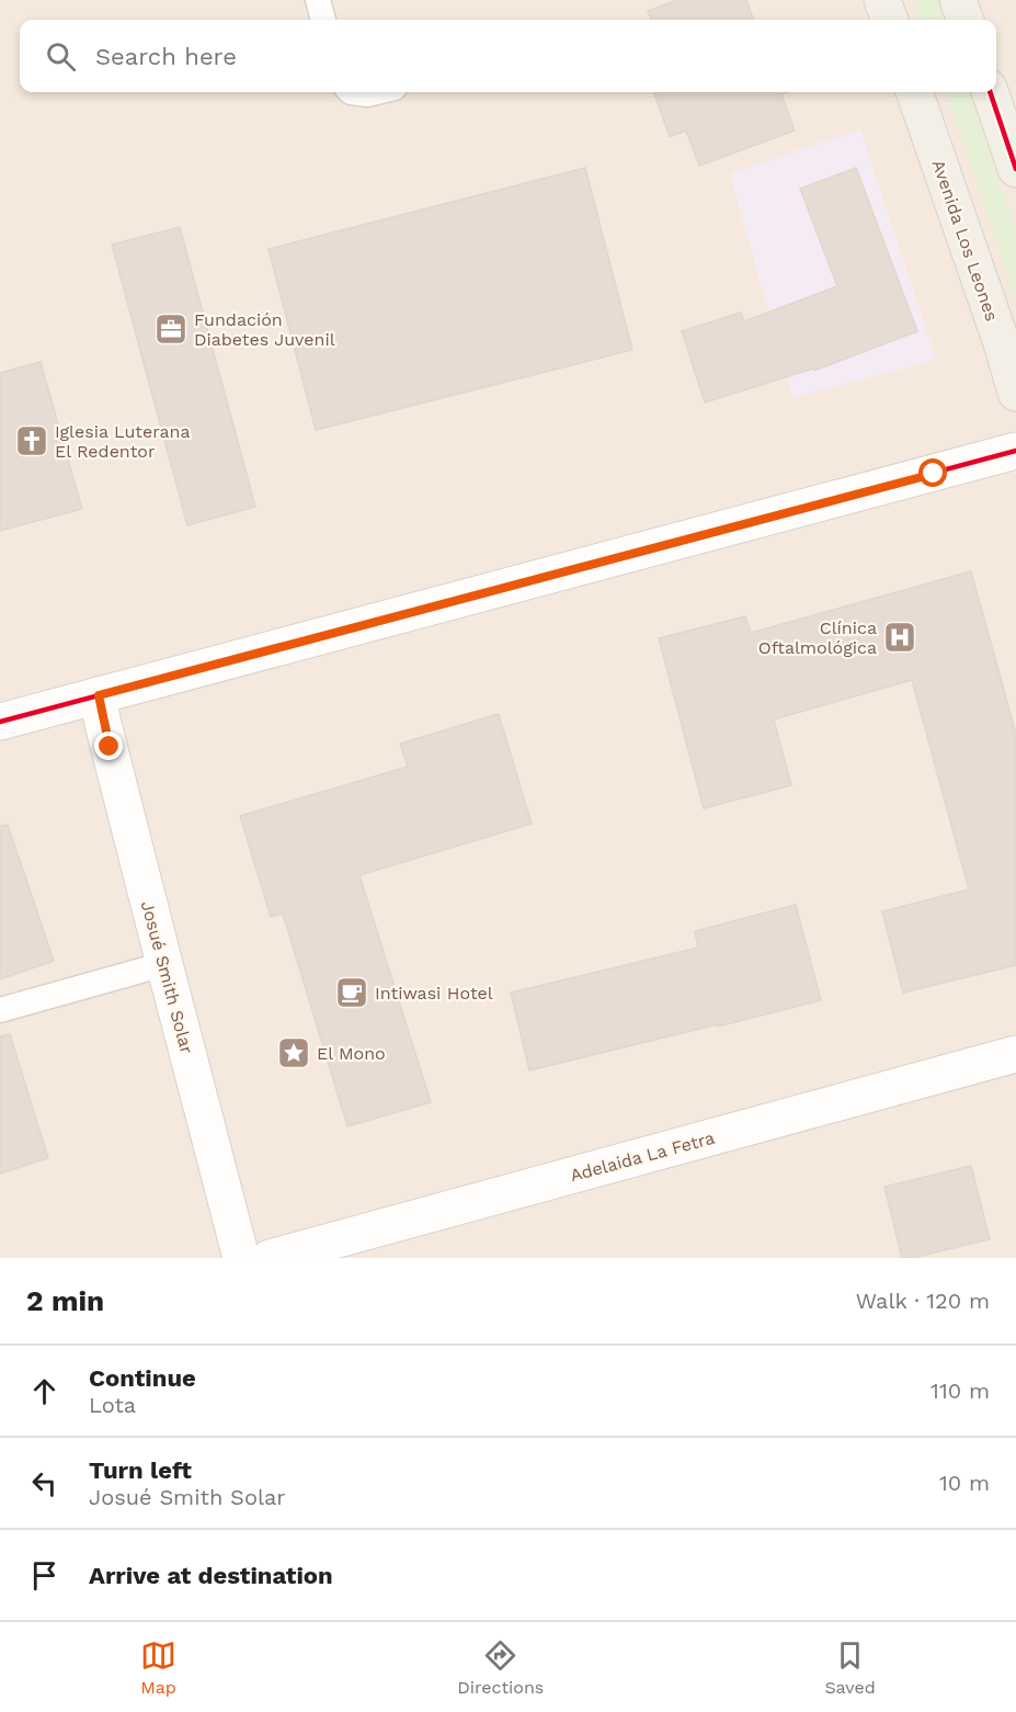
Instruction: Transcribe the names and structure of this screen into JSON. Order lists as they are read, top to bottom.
{
  "streets": {
    "main road": ["Avenida Los Leones"],
    "street": ["Josué Smith Solar", "Adelaida La Fetra"]
  },
  "places": {
    "office": ["Fundación Diabetes Juvenil"],
    "church": ["Iglesia Luterana El Redentor"],
    "hospital": ["Clínica Oftalmológica"],
    "cafe": ["Intiwasi Hotel"],
    "place": ["El Mono"]
  },
  "page": {
    "search": "Search here",
    "heading": ["2 min", "Walk · 120 m"],
    "list": [
      ["Continue", "Lota", "110 m"],
      ["Turn left", "Josué Smith Solar", "10 m"],
      "Arrive at destination"
    ],
    "nav": ["Map", "Directions", "Saved"]
  }
}
